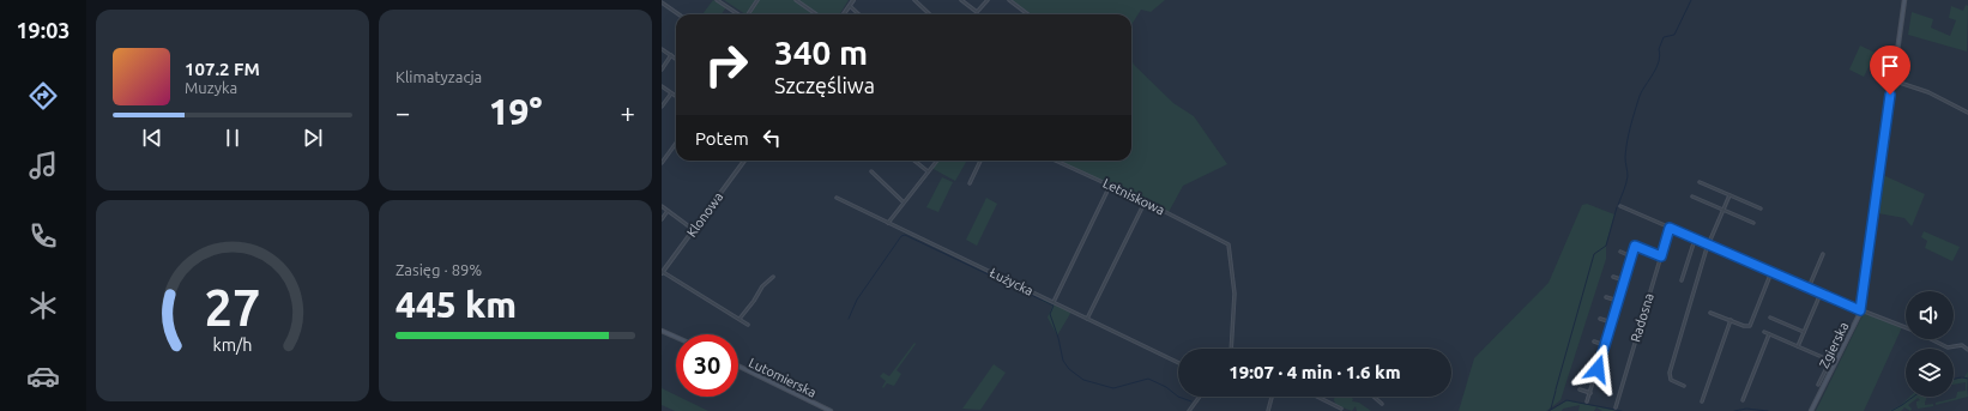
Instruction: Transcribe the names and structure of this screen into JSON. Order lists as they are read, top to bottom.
{
  "streets": {
    "main road": ["Zgierska", "Lutomierska"],
    "street": [
      "Letniskowa",
      "Klonowa",
      "Łużycka",
      "Radosna"
    ]
  },
  "page": {
    "tabs": "19:03",
    "tile": [
      "Klimatyzacja",
      ["Zasięg · 89%", "445 km"]
    ],
    "turn": ["340 m", "Szczęśliwa"],
    "song": ["107.2 FM", "Muzyka"],
    "heat": ["−", "19°", "+"],
    "then": "Potem",
    "limit": "30",
    "trip": "19:07 · 4 min · 1.6 km",
    "gauge": ["27", "km/h"]
  }
}
